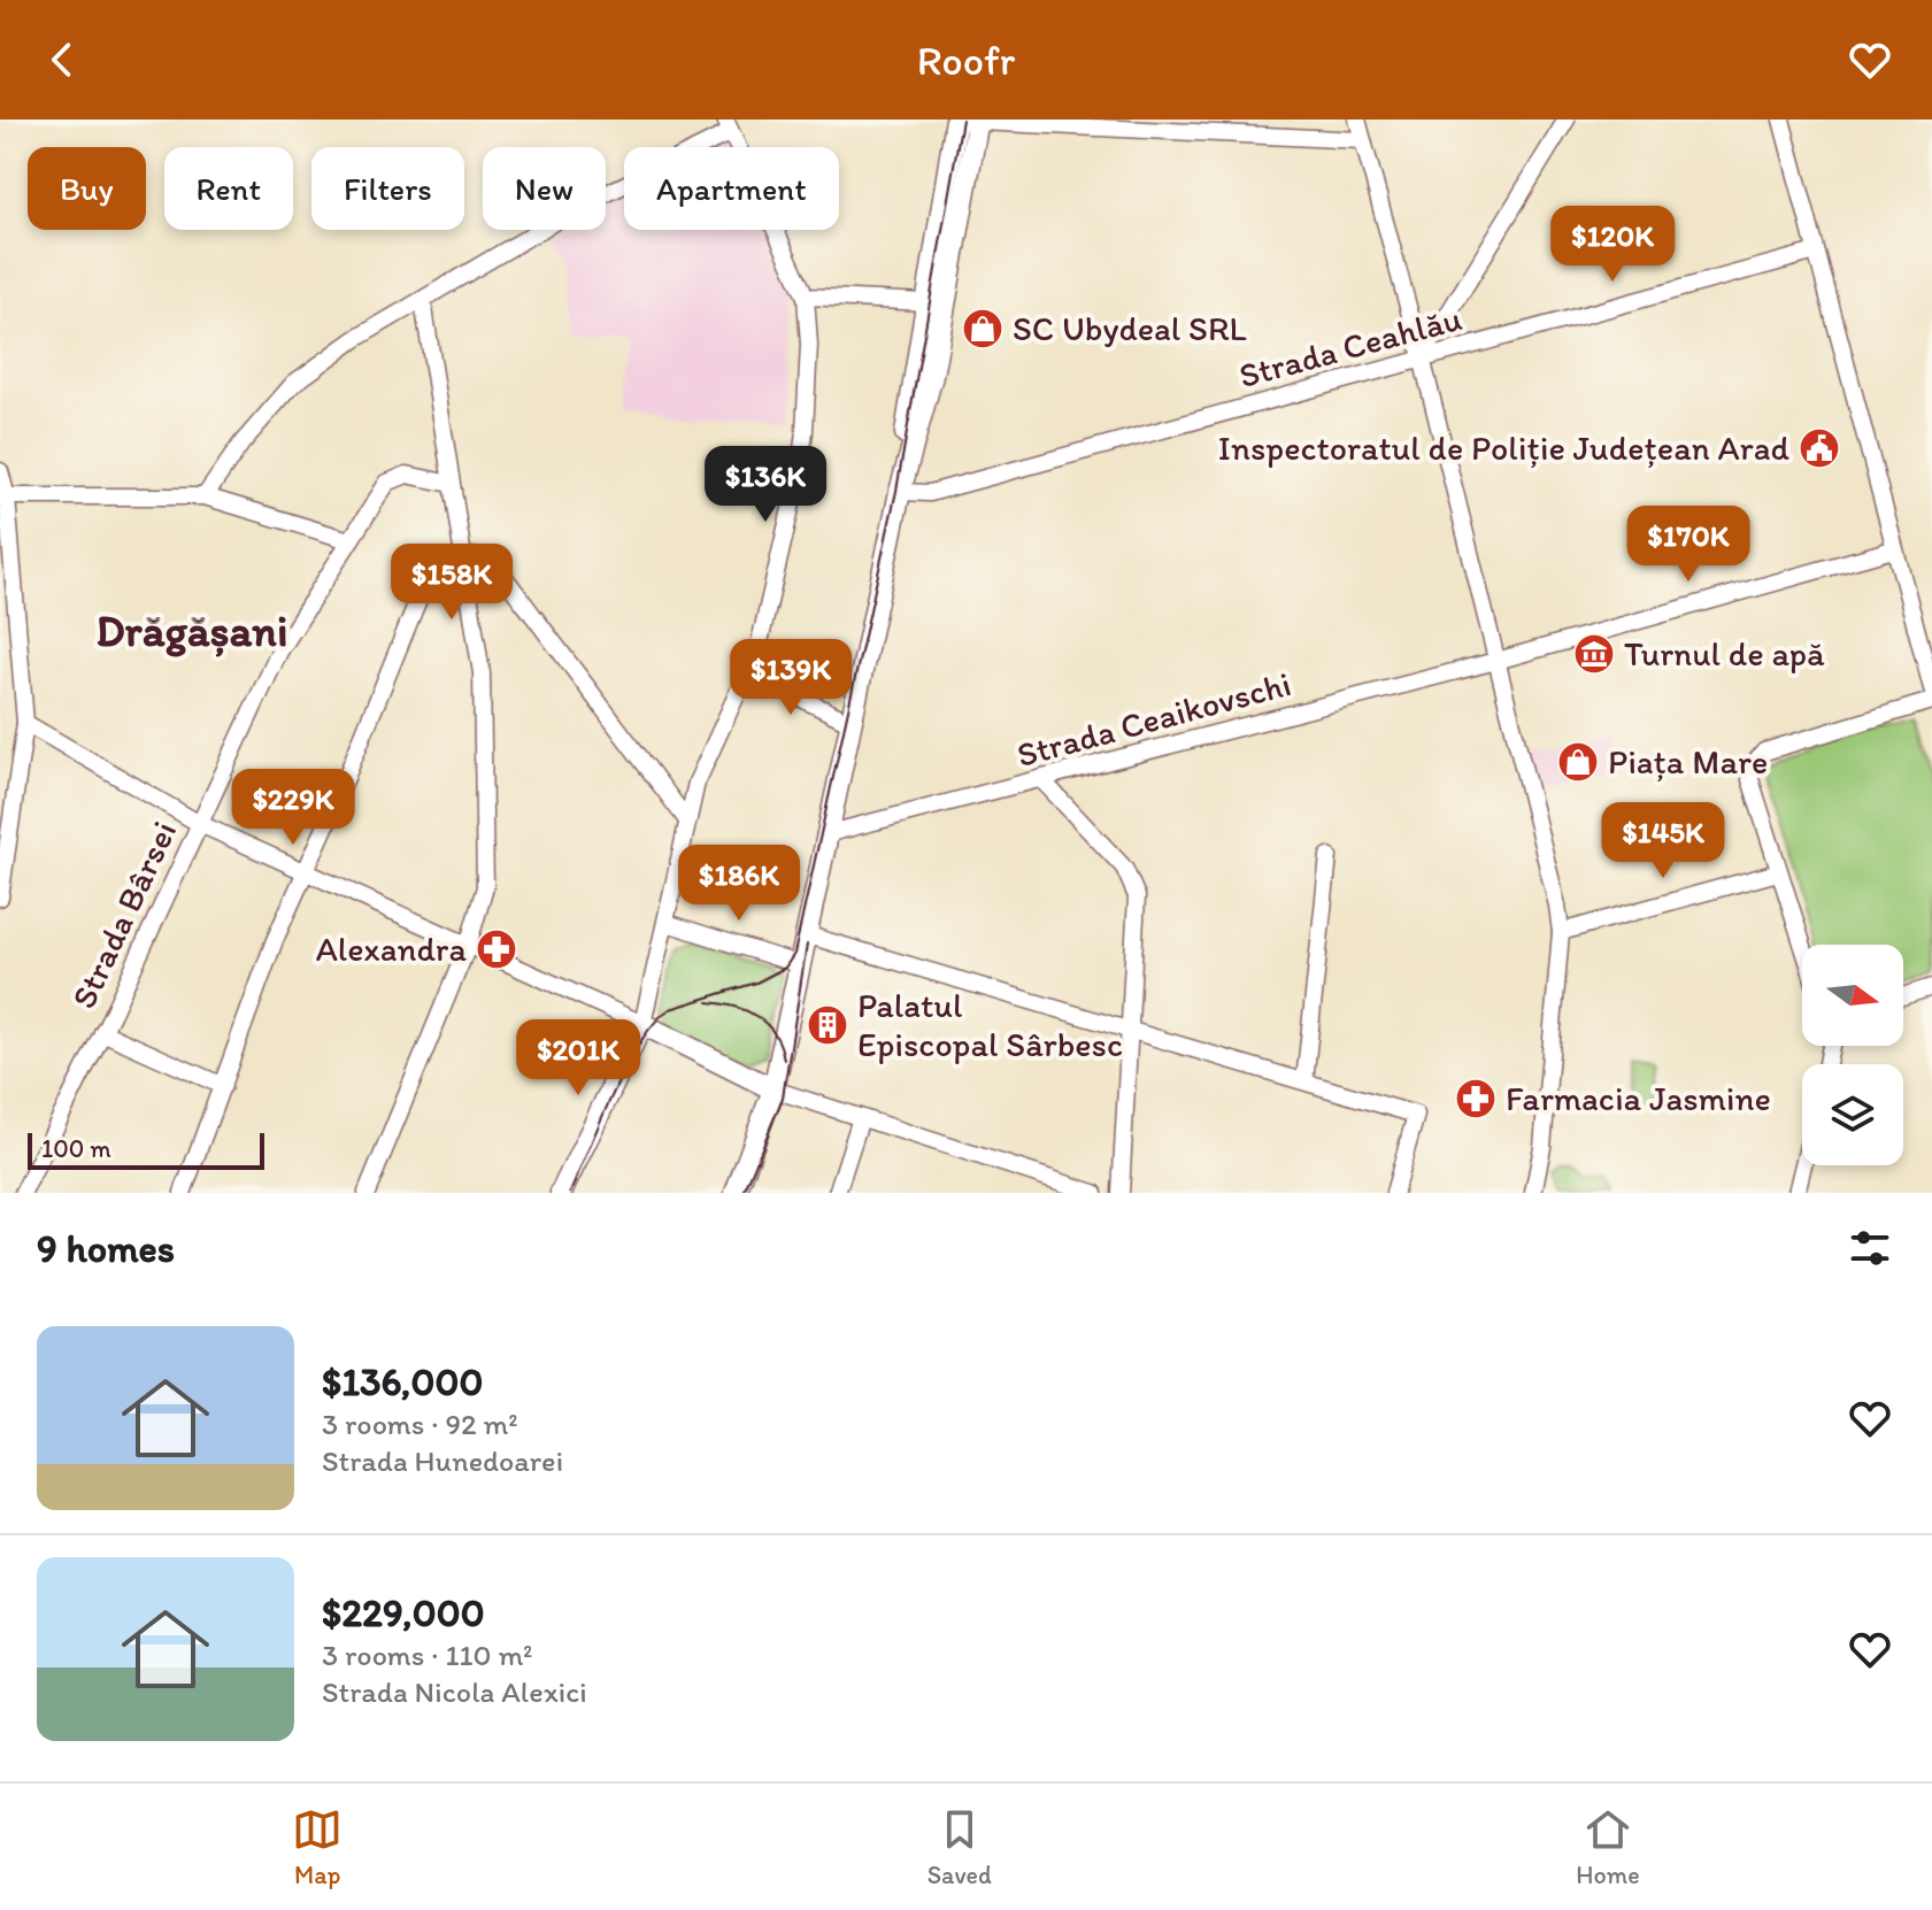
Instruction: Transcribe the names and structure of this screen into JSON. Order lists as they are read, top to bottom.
{
  "streets": {
    "street": ["Strada Ceahlău", "Strada Ceaikovschi", "Strada Bârsei"]
  },
  "districts": ["Drăgășani"],
  "places": {
    "shop": ["SC Ubydeal SRL", "Piața Mare"],
    "public building": ["Inspectoratul de Poliție Județean Arad"],
    "museum": ["Turnul de apă"],
    "pharmacy": ["Alexandra", "Farmacia Jasmine"],
    "building": ["Palatul Episcopal Sârbesc"]
  },
  "scale_bar": "100 m",
  "north": "right",
  "page": {
    "header": "Roofr",
    "chip": [
      "Buy",
      "Rent",
      "Filters",
      "New",
      "Apartment"
    ],
    "price": [
      "$120K",
      "$136K",
      "$170K",
      "$158K",
      "$139K",
      "$229K",
      "$145K",
      "$186K",
      "$201K"
    ],
    "scale": "100 m",
    "heading": "9 homes",
    "list": [
      {
        "name": "$136,000",
        "note": "3 rooms · 92 m² · Strada Hunedoarei"
      },
      {
        "name": "$229,000",
        "note": "3 rooms · 110 m² · Strada Nicola Alexici"
      }
    ],
    "tabs": ["Map", "Saved", "Home"]
  }
}
